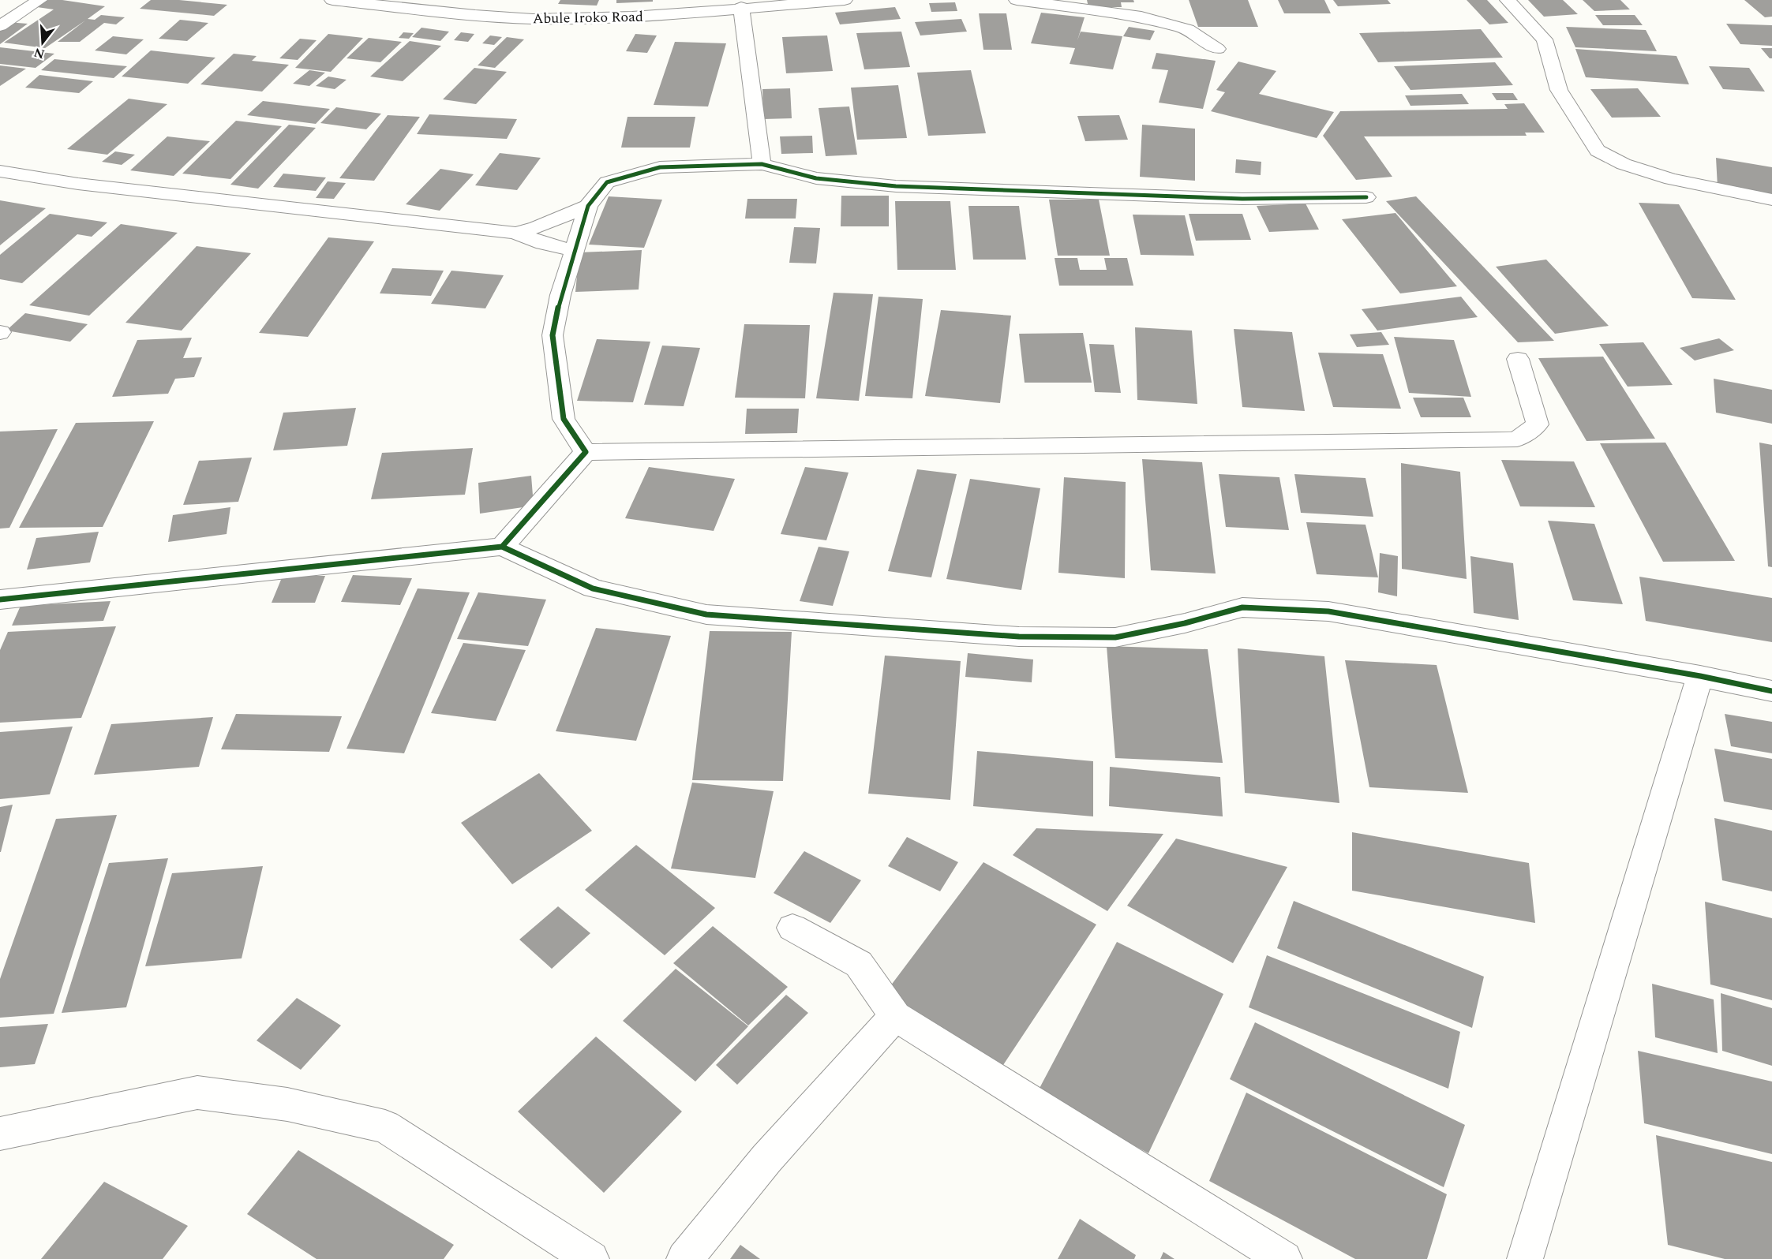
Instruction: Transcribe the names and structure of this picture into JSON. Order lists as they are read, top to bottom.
{
  "streets": {
    "street": ["Abule Iroko Road"]
  },
  "north": "bottom"
}
